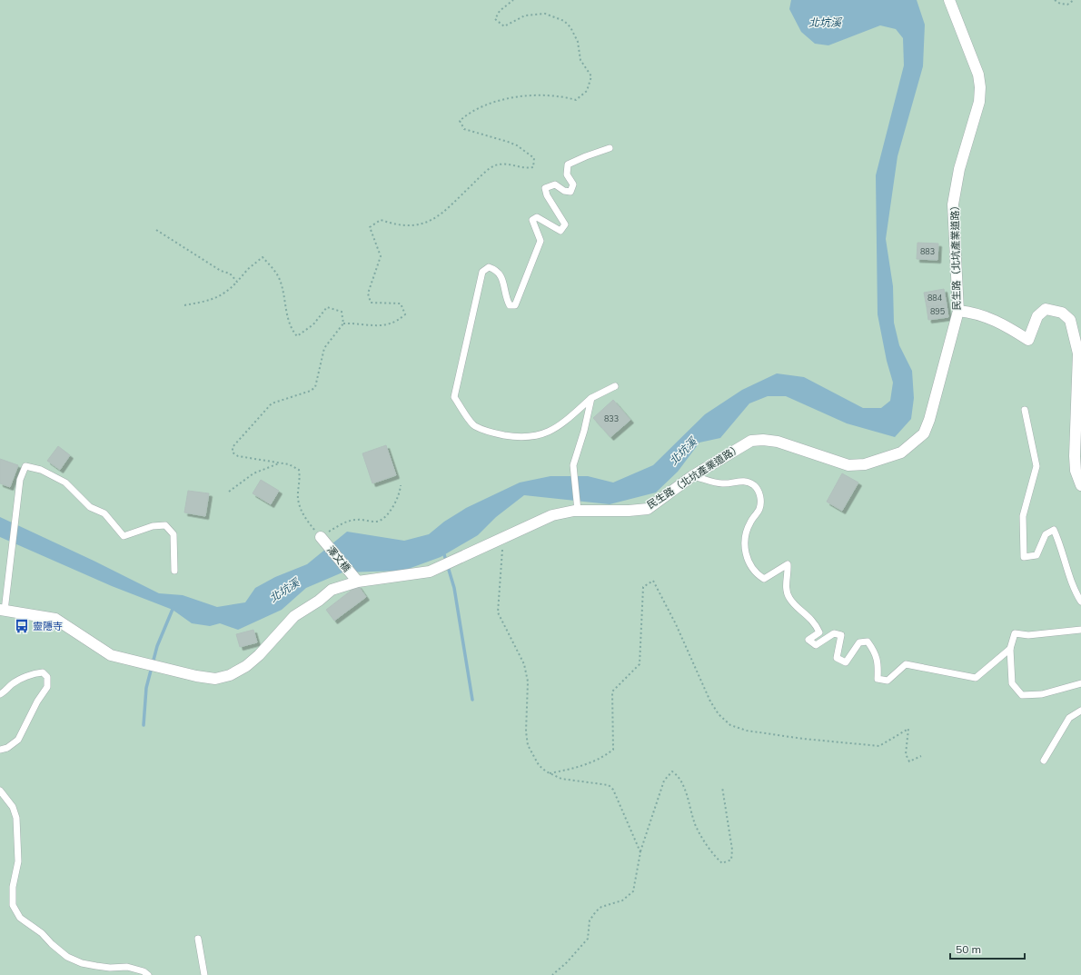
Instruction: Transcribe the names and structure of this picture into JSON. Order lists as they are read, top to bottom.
{
  "streets": {
    "street": ["民生路（北坑產業道路）", "澤文橋"]
  },
  "water": ["北坑溪"],
  "places": {
    "bus stop": ["靈隱寺"]
  },
  "house_numbers": [
    "883",
    "884",
    "895",
    "833"
  ],
  "scale_bar": "50 m"
}
